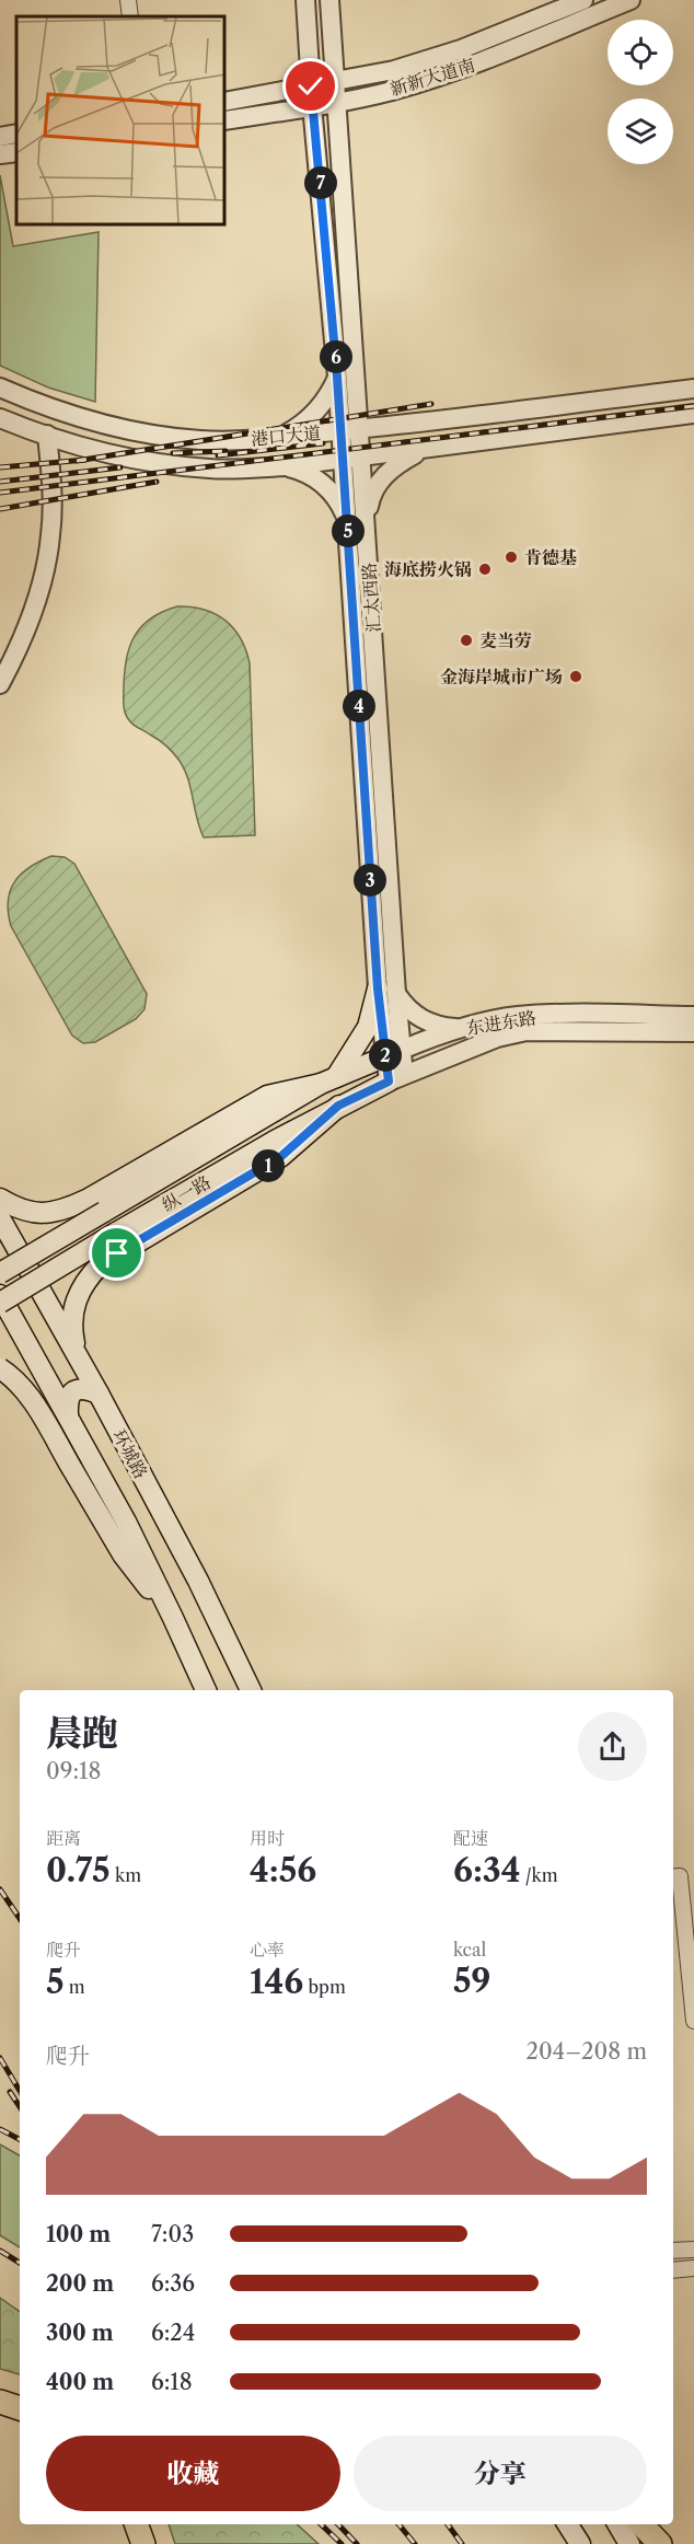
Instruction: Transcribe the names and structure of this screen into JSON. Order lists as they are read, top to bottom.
{
  "streets": {
    "main road": ["东进东路", "纵一路", "环城路"],
    "street": ["新新大道南", "港口大道", "汇太西路"]
  },
  "crossings": [
    ["新新大道南", "汇太西路"],
    ["港口大道", "汇太西路"],
    ["汇太西路", "东进东路"],
    ["东进东路", "纵一路"]
  ],
  "places": [
    "肯德基",
    "海底捞火锅",
    "麦当劳",
    "金海岸城市广场"
  ],
  "page": {
    "pins": [
      "7",
      "6",
      "5",
      "4",
      "3",
      "2",
      "1"
    ],
    "heading": ["晨跑", "09:18"],
    "stats": [
      ["距离", "0.75 km"],
      ["用时", "4:56"],
      ["配速", "6:34 /km"],
      ["爬升", "5 m"],
      ["心率", "146 bpm"],
      ["kcal", "59"]
    ],
    "chart": ["爬升", "204–208 m"],
    "list": [
      {
        "name": "100 m",
        "note": "7:03"
      },
      {
        "name": "200 m",
        "note": "6:36"
      },
      {
        "name": "300 m",
        "note": "6:24"
      },
      {
        "name": "400 m",
        "note": "6:18"
      }
    ],
    "buttons": ["收藏", "分享"]
  }
}
